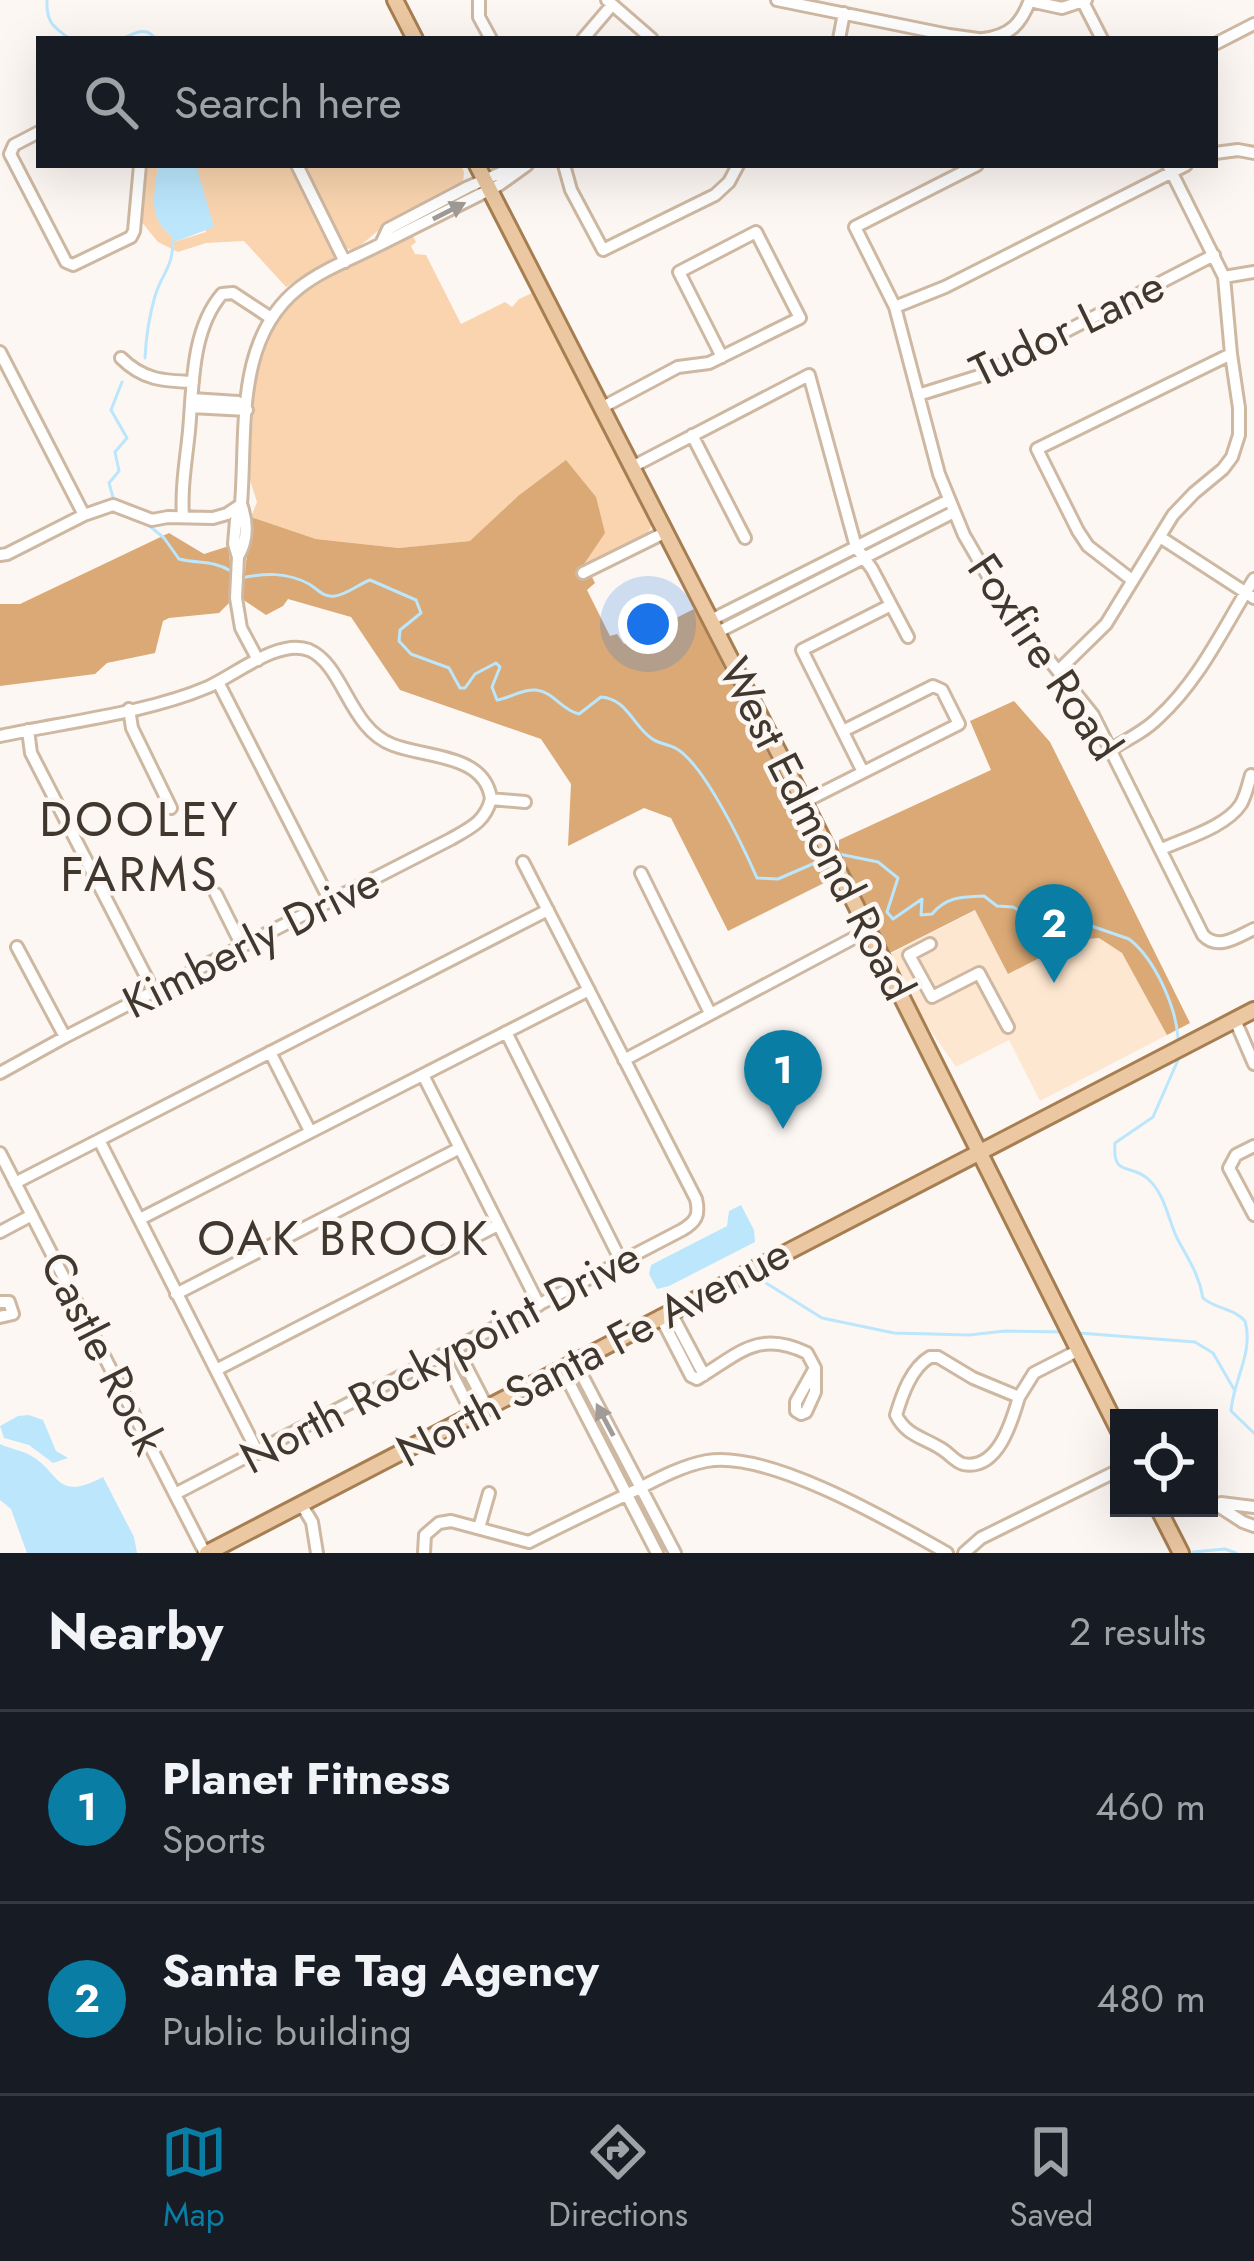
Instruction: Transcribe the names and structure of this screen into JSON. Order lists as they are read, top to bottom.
{
  "streets": {
    "main road": ["West Edmond Road", "North Santa Fe Avenue"],
    "street": [
      "Tudor Lane",
      "Foxfire Road",
      "Kimberly Drive",
      "Castle Rock",
      "North Rockypoint Drive"
    ]
  },
  "crossings": [
    ["Tudor Lane", "Foxfire Road"],
    ["West Edmond Road", "North Santa Fe Avenue"],
    ["North Santa Fe Avenue", "Castle Rock"],
    ["Castle Rock", "North Rockypoint Drive"]
  ],
  "districts": ["DOOLEY FARMS", "OAK BROOK"],
  "page": {
    "search": "Search here",
    "pins": ["2", "1"],
    "heading": ["Nearby", "2 results"],
    "list": [
      {
        "mark": "1",
        "name": "Planet Fitness",
        "note": "Sports",
        "value": "460 m"
      },
      {
        "mark": "2",
        "name": "Santa Fe Tag Agency",
        "note": "Public building",
        "value": "480 m"
      }
    ],
    "nav": ["Map", "Directions", "Saved"]
  }
}
